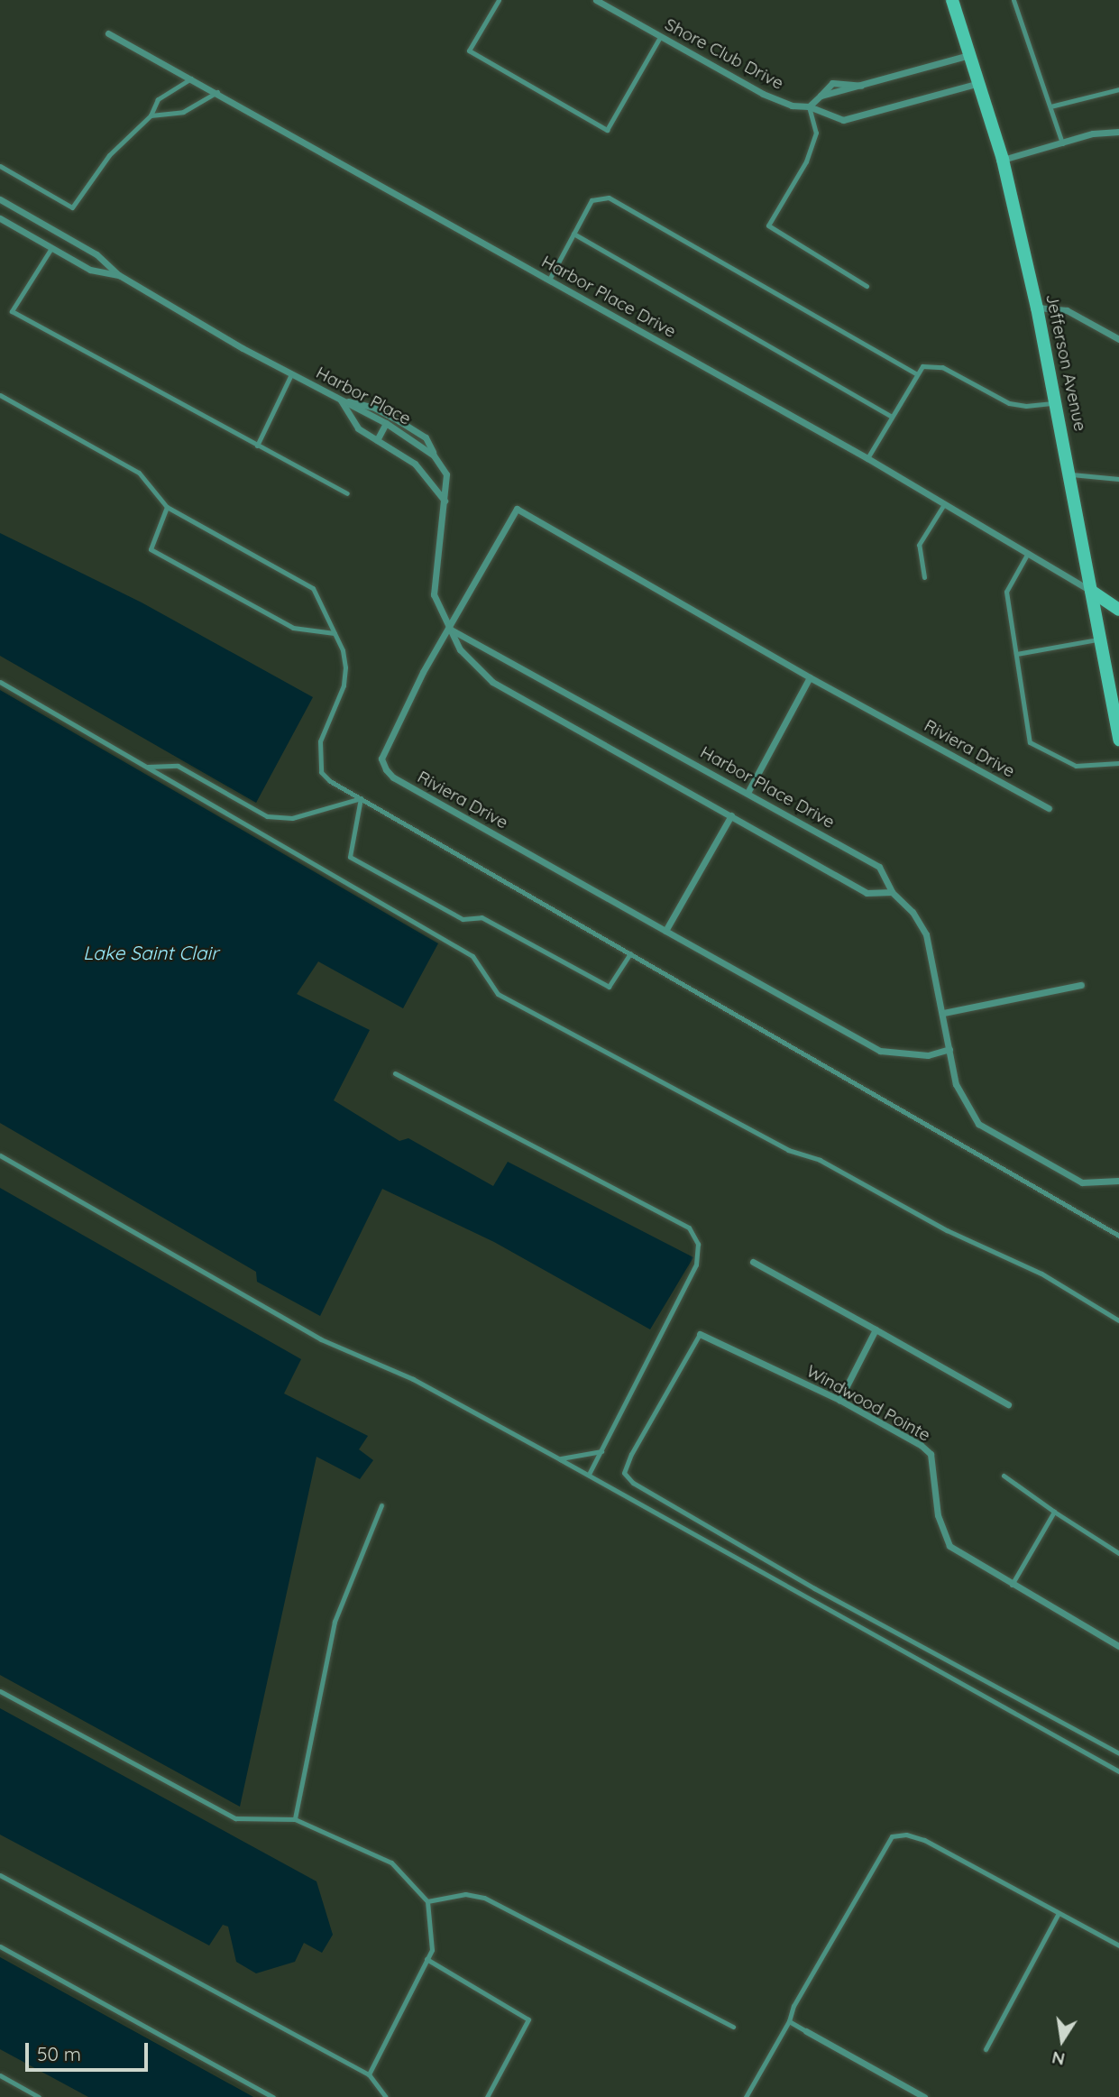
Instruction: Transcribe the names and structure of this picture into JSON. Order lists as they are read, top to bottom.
{
  "streets": {
    "main road": ["Jefferson Avenue"],
    "street": [
      "Shore Club Drive",
      "Harbor Place Drive",
      "Harbor Place",
      "Riviera Drive",
      "Windwood Pointe"
    ]
  },
  "crossings": [
    ["Shore Club Drive", "Jefferson Avenue"],
    ["Harbor Place Drive", "Jefferson Avenue"],
    ["Harbor Place Drive", "Riviera Drive"]
  ],
  "water": ["Lake Saint Clair"],
  "scale_bar": "50 m",
  "north": "bottom"
}
